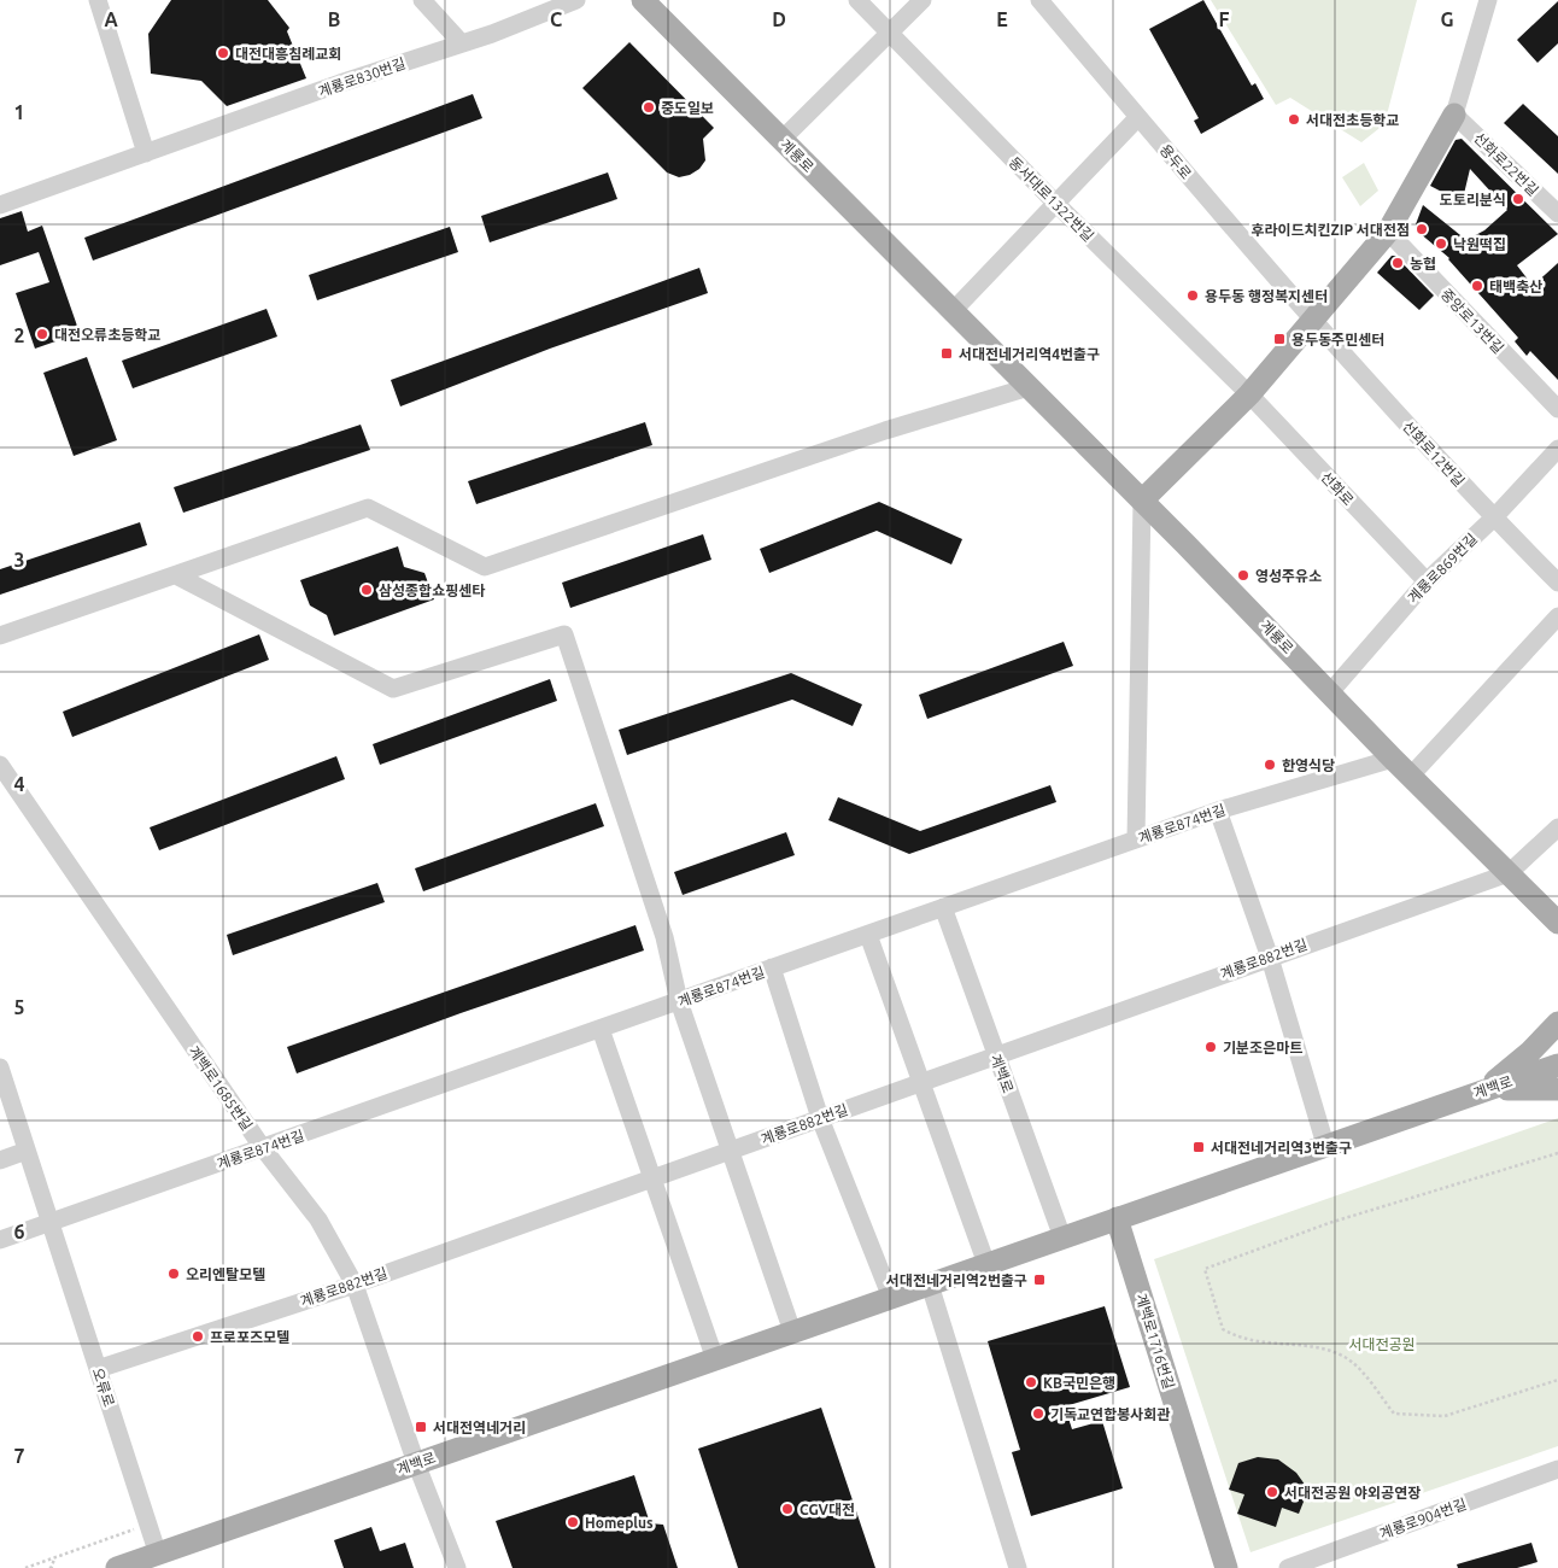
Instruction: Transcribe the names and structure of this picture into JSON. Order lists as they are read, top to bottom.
{
  "streets": {
    "main road": ["계룡로", "계백로", "계백로1716번길"],
    "street": [
      "계룡로830번길",
      "용두로",
      "선화로22번길",
      "동서대로1322번길",
      "중앙로13번길",
      "선화로12번길",
      "선화로",
      "계룡로869번길",
      "계룡로874번길",
      "계룡로882번길",
      "계백로1685번길",
      "오류로",
      "계룡로904번길"
    ]
  },
  "crossings": [
    ["계룡로", "계룡로869번길"],
    ["계룡로", "계룡로874번길"],
    ["계룡로", "계룡로882번길"],
    ["용두로", "선화로12번길"],
    ["동서대로1322번길", "선화로"],
    ["선화로12번길", "계룡로869번길"],
    ["선화로", "계룡로869번길"],
    ["계룡로874번길", "계백로"],
    ["계룡로874번길", "계백로1685번길"],
    ["계룡로874번길", "오류로"],
    ["계룡로882번길", "계백로"],
    ["계룡로882번길", "계백로1685번길"],
    ["계룡로882번길", "오류로"],
    ["계백로", "계백로1685번길"],
    ["계백로", "계백로1716번길"],
    ["계백로", "오류로"]
  ],
  "parks": ["서대전공원"],
  "places": {
    "other": [
      "대전대흥침례교회",
      "중도일보",
      "서대전초등학교",
      "도토리분식",
      "후라이드치킨ZIP 서대전점",
      "낙원떡집",
      "농협",
      "태백축산",
      "용두동 행정복지센터",
      "대전오류초등학교",
      "영성주유소",
      "삼성종합쇼핑센타",
      "한영식당",
      "기분조은마트",
      "오리엔탈모텔",
      "프로포즈모텔",
      "KB국민은행",
      "기독교연합봉사회관",
      "서대전공원 야외공연장",
      "CGV대전",
      "Homeplus"
    ],
    "transit": [
      "용두동주민센터",
      "서대전네거리역4번출구",
      "서대전네거리역3번출구",
      "서대전네거리역2번출구",
      "서대전역네거리"
    ]
  },
  "grid": {
    "columns": [
      "A",
      "B",
      "C",
      "D",
      "E",
      "F",
      "G"
    ],
    "rows": [
      "1",
      "2",
      "3",
      "4",
      "5",
      "6",
      "7"
    ]
  }
}
